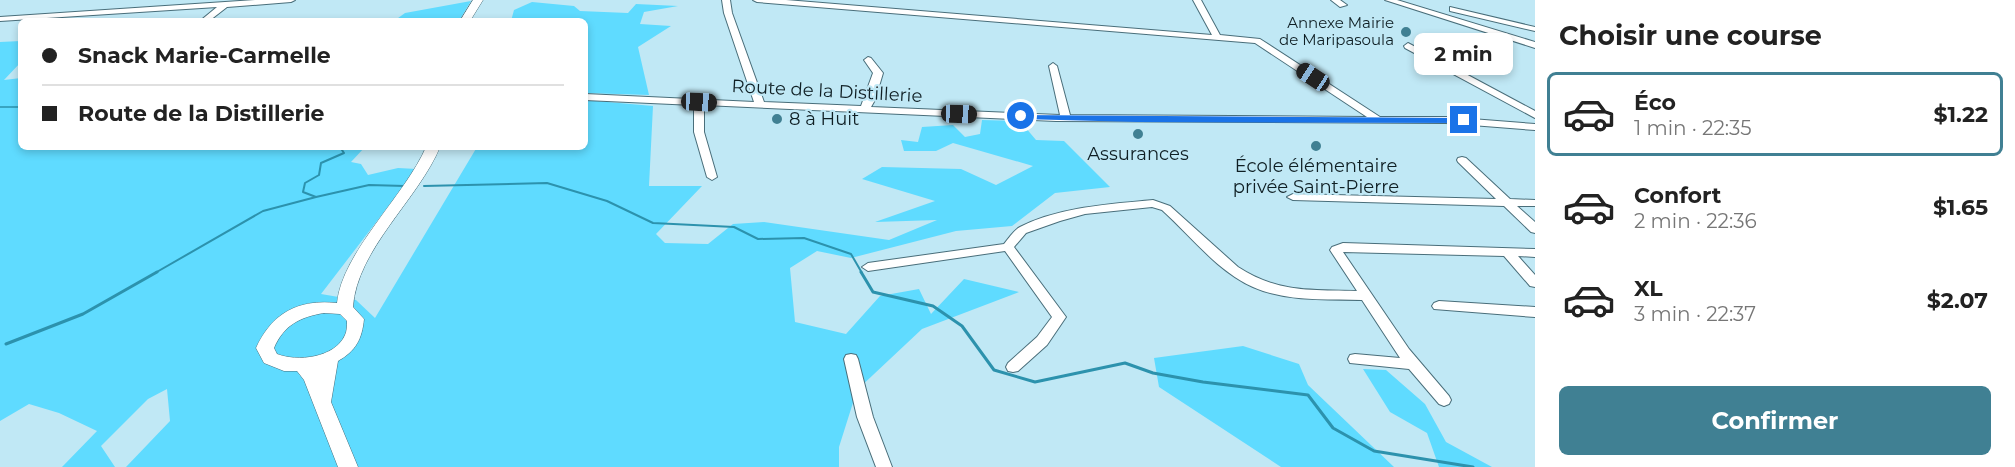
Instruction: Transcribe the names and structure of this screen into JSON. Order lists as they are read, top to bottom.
{
  "streets": {
    "street": ["Route de la Distillerie"]
  },
  "places": [
    "Annexe Mairie de Maripasoula",
    "8 à Huit",
    "Assurances",
    "École élémentaire privée Saint-Pierre"
  ],
  "page": {
    "heading": "Choisir une course",
    "banner": ["Snack Marie-Carmelle", "Route de la Distillerie"],
    "bubble": "2 min",
    "list": [
      {
        "name": "Éco",
        "note": "1 min · 22:35",
        "value": "$1.22"
      },
      {
        "name": "Confort",
        "note": "2 min · 22:36",
        "value": "$1.65"
      },
      {
        "name": "XL",
        "note": "3 min · 22:37",
        "value": "$2.07"
      }
    ],
    "buttons": "Confirmer"
  }
}
